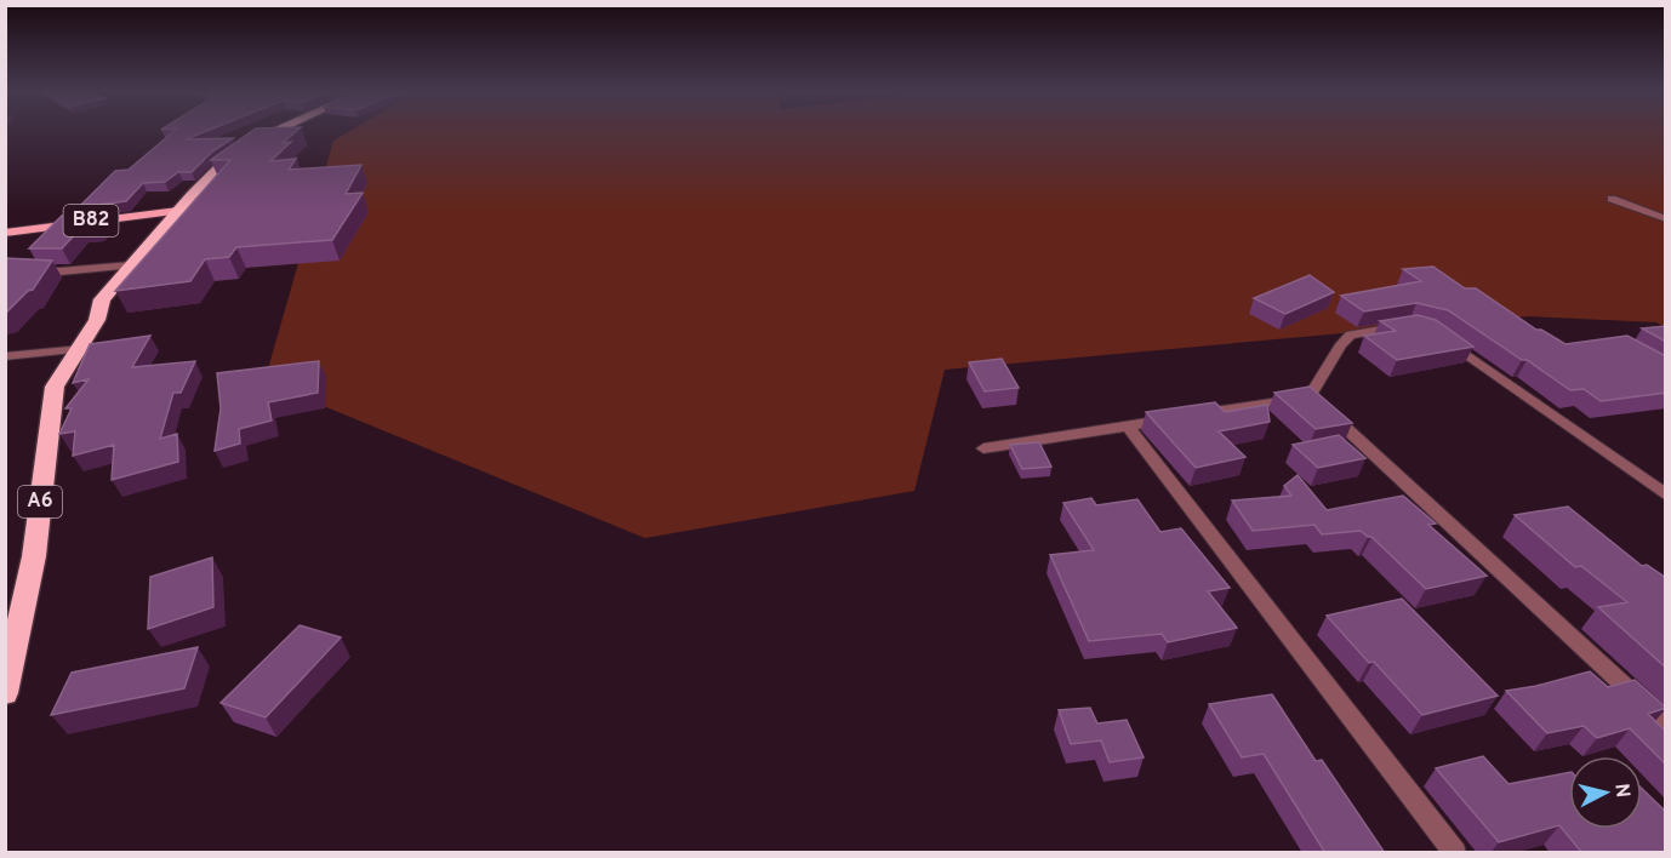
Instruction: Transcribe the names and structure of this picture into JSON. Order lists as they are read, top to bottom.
{
  "streets": {
    "highway": ["A6"],
    "main road": ["B82"]
  },
  "crossings": [
    ["B82", "A6"]
  ],
  "north": "right"
}
